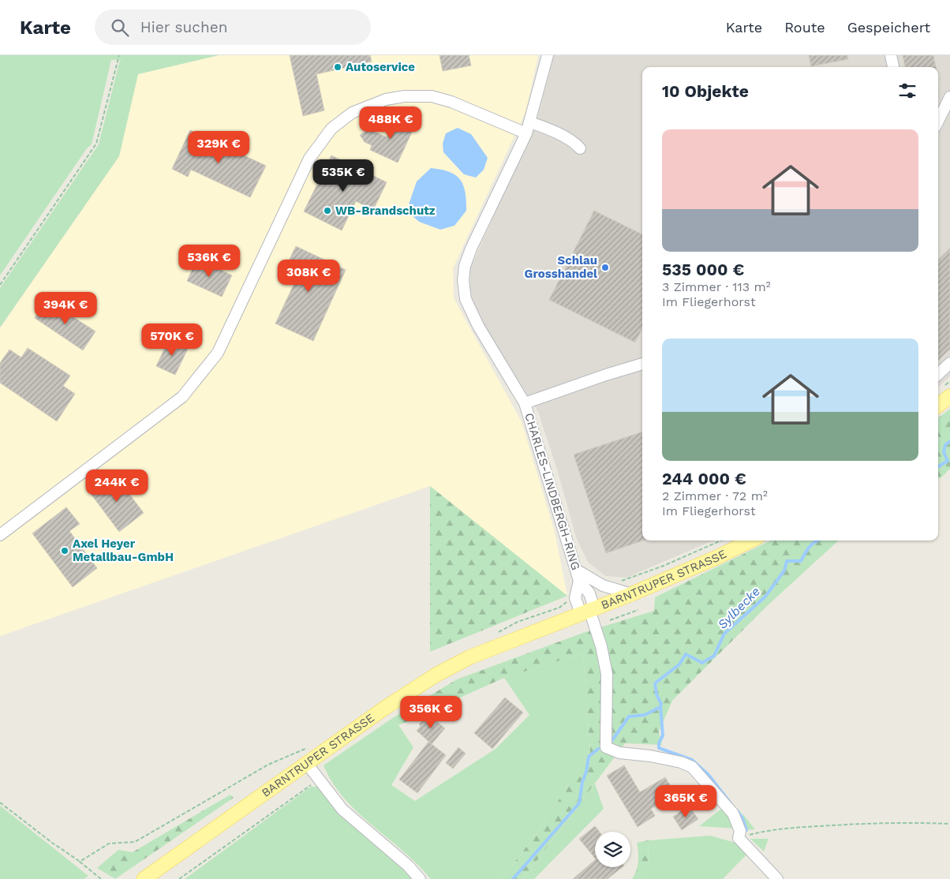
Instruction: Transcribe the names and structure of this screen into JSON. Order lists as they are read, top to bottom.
{
  "streets": {
    "main road": ["BARNTRUPER STRASSE"],
    "street": ["CHARLES-LINDBERGH-RING"]
  },
  "crossings": [
    ["CHARLES-LINDBERGH-RING", "BARNTRUPER STRASSE"]
  ],
  "water": ["Sylbecke"],
  "places": [
    "Autoservice",
    "WB-Brandschutz",
    "Schlau Grosshandel",
    "Axel Heyer Metallbau-GmbH"
  ],
  "page": {
    "header": "Karte",
    "search": "Hier suchen",
    "nav": ["Karte", "Route", "Gespeichert"],
    "heading": "10 Objekte",
    "price": [
      "488K €",
      "329K €",
      "535K €",
      "536K €",
      "308K €",
      "394K €",
      "570K €",
      "244K €",
      "356K €",
      "365K €"
    ],
    "list": [
      {
        "name": "535 000 €",
        "note": "3 Zimmer · 113 m² · Im Fliegerhorst"
      },
      {
        "name": "244 000 €",
        "note": "2 Zimmer · 72 m² · Im Fliegerhorst"
      }
    ]
  }
}
